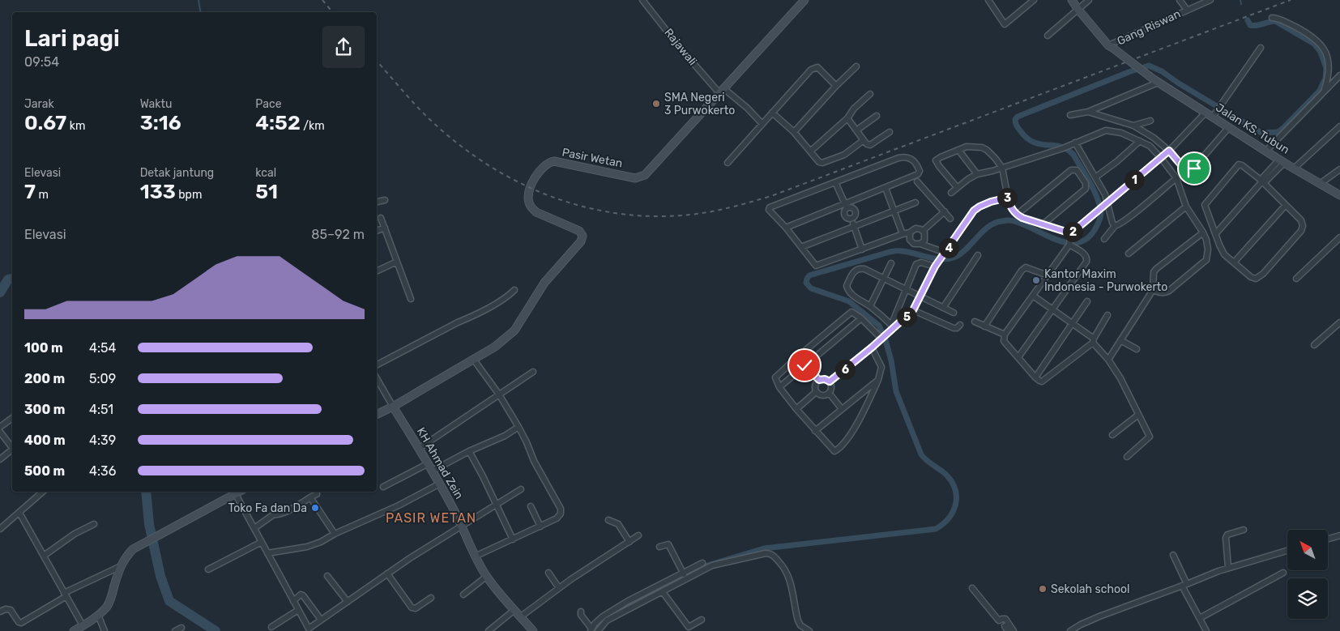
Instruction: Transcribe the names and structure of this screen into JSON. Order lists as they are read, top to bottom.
{
  "streets": {
    "street": [
      "Gang Riswan",
      "Rajawali",
      "Jalan KS. Tubun",
      "Pasir Wetan",
      "KH Ahmad Zein"
    ]
  },
  "crossings": [
    ["Gang Riswan", "Jalan KS. Tubun"],
    ["Rajawali", "Pasir Wetan"],
    ["Pasir Wetan", "KH Ahmad Zein"]
  ],
  "districts": ["PASIR WETAN"],
  "places": [
    "SMA Negeri 3 Purwokerto",
    "Kantor Maxim Indonesia - Purwokerto",
    "Toko Fa dan Da",
    "Sekolah school"
  ],
  "north": "top left",
  "page": {
    "heading": ["Lari pagi", "09:54"],
    "stats": [
      ["Jarak", "0.67 km"],
      ["Waktu", "3:16"],
      ["Pace", "4:52 /km"],
      ["Elevasi", "7 m"],
      ["Detak jantung", "133 bpm"],
      ["kcal", "51"]
    ],
    "pins": [
      "1",
      "3",
      "2",
      "4",
      "5",
      "6"
    ],
    "chart": ["Elevasi", "85–92 m"],
    "list": [
      {
        "name": "100 m",
        "note": "4:54"
      },
      {
        "name": "200 m",
        "note": "5:09"
      },
      {
        "name": "300 m",
        "note": "4:51"
      },
      {
        "name": "400 m",
        "note": "4:39"
      },
      {
        "name": "500 m",
        "note": "4:36"
      }
    ]
  }
}
